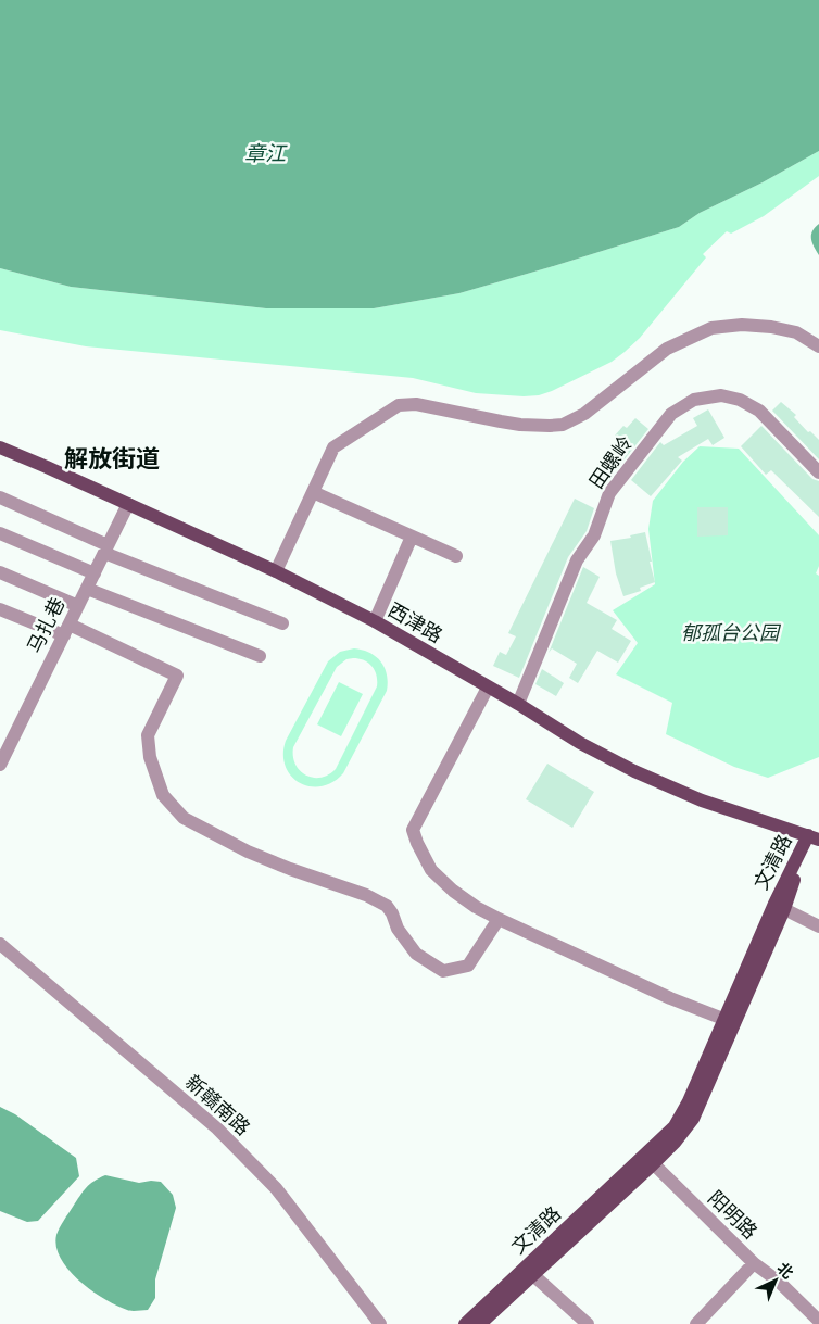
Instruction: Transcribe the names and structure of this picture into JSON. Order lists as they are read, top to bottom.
{
  "streets": {
    "main road": ["西津路", "文清路"],
    "street": [
      "田螺岭",
      "马扎巷",
      "新赣南路",
      "阳明路"
    ]
  },
  "crossings": [
    ["田螺岭", "西津路"],
    ["西津路", "马扎巷"],
    ["西津路", "文清路"],
    ["文清路", "阳明路"]
  ],
  "districts": ["解放街道"],
  "water": ["章江"],
  "parks": ["郁孤台公园"],
  "north": "top right"
}
